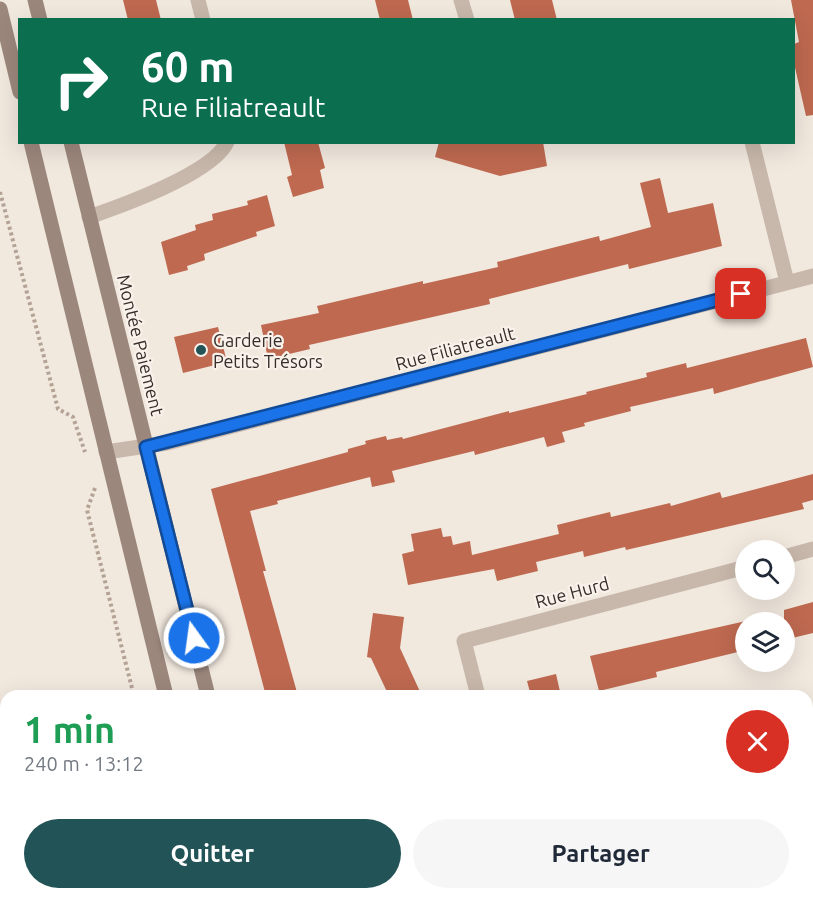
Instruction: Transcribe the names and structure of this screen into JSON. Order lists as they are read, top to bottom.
{
  "streets": {
    "main road": ["Montée Paiement"],
    "street": ["Rue Filiatreault", "Rue Hurd"]
  },
  "crossings": [
    ["Montée Paiement", "Rue Filiatreault"]
  ],
  "places": ["Garderie Petits Trésors"],
  "page": {
    "turn": ["60 m", "Rue Filiatreault"],
    "heading": ["1 min", "240 m · 13:12"],
    "buttons": ["Quitter", "Partager"]
  }
}
